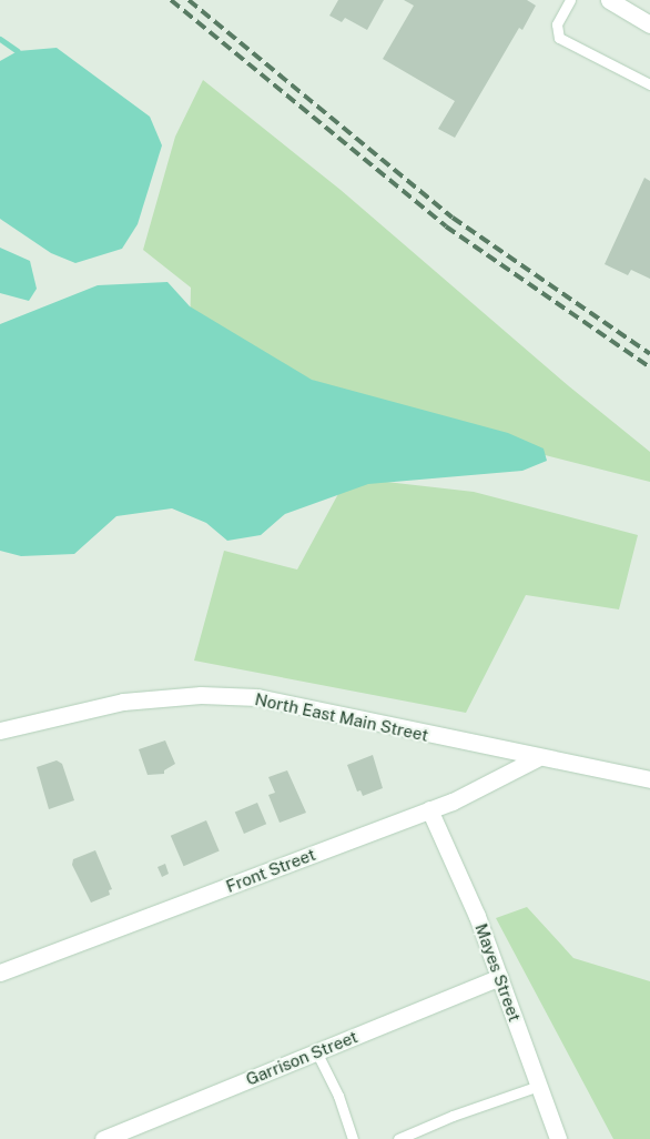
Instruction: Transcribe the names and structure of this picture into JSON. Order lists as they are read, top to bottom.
{
  "streets": {
    "street": [
      "North East Main Street",
      "Front Street",
      "Mayes Street",
      "Garrison Street"
    ]
  },
  "crossings": [
    ["North East Main Street", "Front Street"],
    ["Front Street", "Mayes Street"],
    ["Mayes Street", "Garrison Street"]
  ]
}
